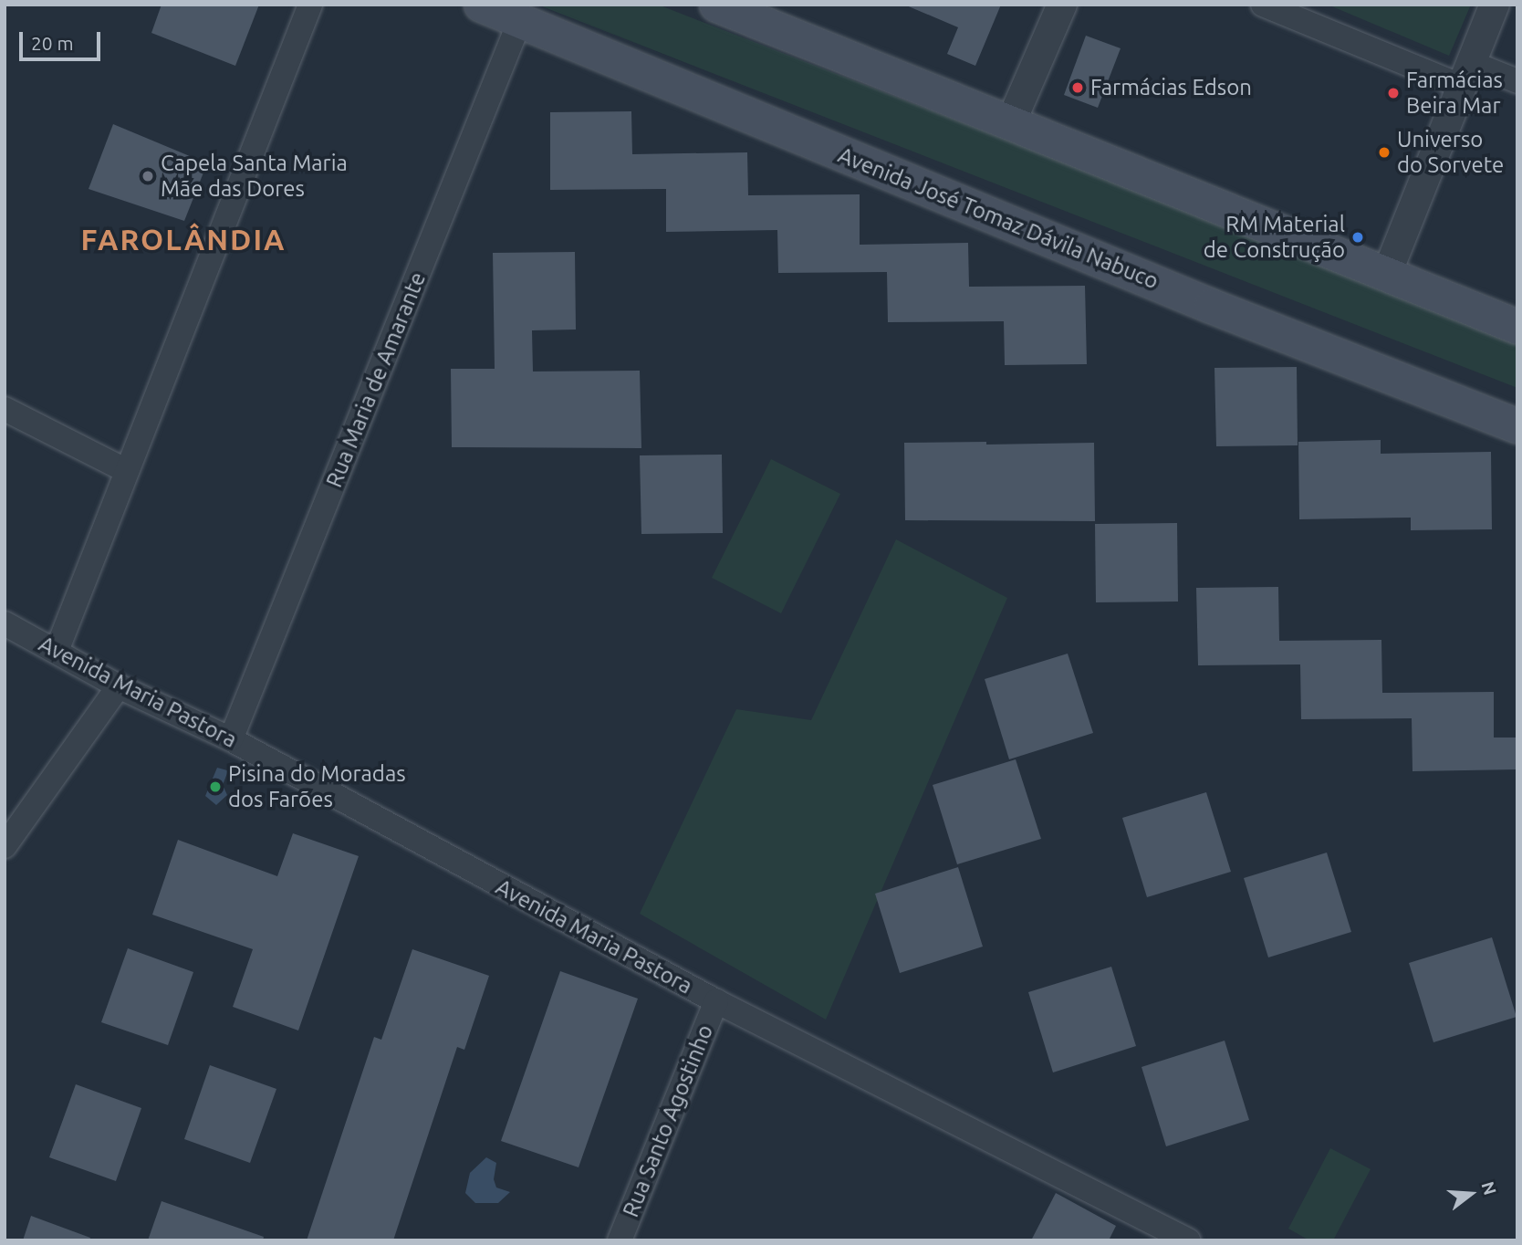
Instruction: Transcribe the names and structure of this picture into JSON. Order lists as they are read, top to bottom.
{
  "streets": {
    "main road": ["Avenida José Tomaz Dávila Nabuco"],
    "street": ["Rua Maria de Amarante", "Avenida Maria Pastora", "Rua Santo Agostinho"]
  },
  "crossings": [
    ["Avenida José Tomaz Dávila Nabuco", "Rua Maria de Amarante"],
    ["Rua Maria de Amarante", "Avenida Maria Pastora"],
    ["Avenida Maria Pastora", "Rua Santo Agostinho"]
  ],
  "districts": ["FAROLÂNDIA"],
  "places": [
    "Farmácias Edson",
    "Farmácias Beira Mar",
    "Universo do Sorvete",
    "Capela Santa Maria Mãe das Dores",
    "RM Material de Construção",
    "Pisina do Moradas dos Farões"
  ],
  "scale_bar": "20 m",
  "north": "right"
}
